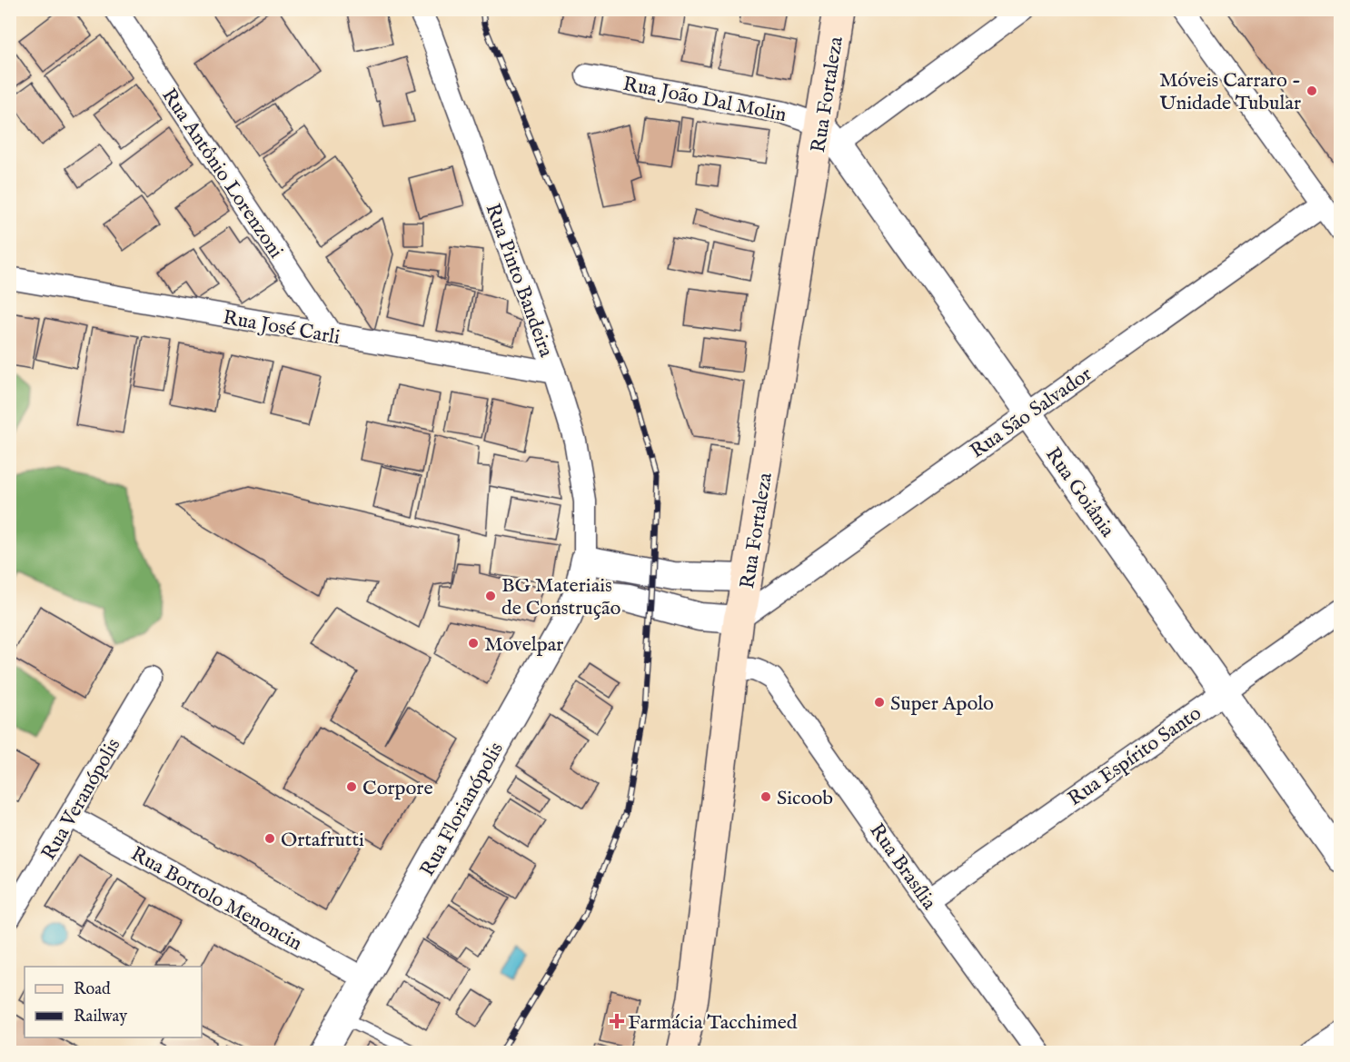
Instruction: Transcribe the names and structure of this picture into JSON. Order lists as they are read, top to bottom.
{
  "streets": {
    "main road": ["Rua Fortaleza"],
    "street": [
      "Rua João Dal Molin",
      "Rua Antônio Lorenzoni",
      "Rua Pinto Bandeira",
      "Rua José Carli",
      "Rua São Salvador",
      "Rua Goiânia",
      "Rua Espírito Santo",
      "Rua Veranópolis",
      "Rua Florianópolis",
      "Rua Brasília",
      "Rua Bortolo Menoncin"
    ]
  },
  "crossings": [
    ["Rua Fortaleza", "Rua João Dal Molin"],
    ["Rua Fortaleza", "Rua São Salvador"],
    ["Rua Fortaleza", "Rua Goiânia"],
    ["Rua Fortaleza", "Rua Brasília"],
    ["Rua João Dal Molin", "Rua Goiânia"],
    ["Rua Antônio Lorenzoni", "Rua José Carli"],
    ["Rua Pinto Bandeira", "Rua José Carli"],
    ["Rua Pinto Bandeira", "Rua Florianópolis"],
    ["Rua São Salvador", "Rua Goiânia"],
    ["Rua São Salvador", "Rua Brasília"],
    ["Rua Goiânia", "Rua Espírito Santo"],
    ["Rua Espírito Santo", "Rua Brasília"],
    ["Rua Veranópolis", "Rua Bortolo Menoncin"],
    ["Rua Florianópolis", "Rua Bortolo Menoncin"]
  ],
  "places": {
    "other": [
      "Móveis Carraro - Unidade Tubular",
      "BG Materiais de Construção",
      "Movelpar",
      "Super Apolo",
      "Corpore",
      "Sicoob",
      "Ortafrutti"
    ],
    "health": ["Farmácia Tacchimed"]
  },
  "legend": ["Road", "Railway"]
}
